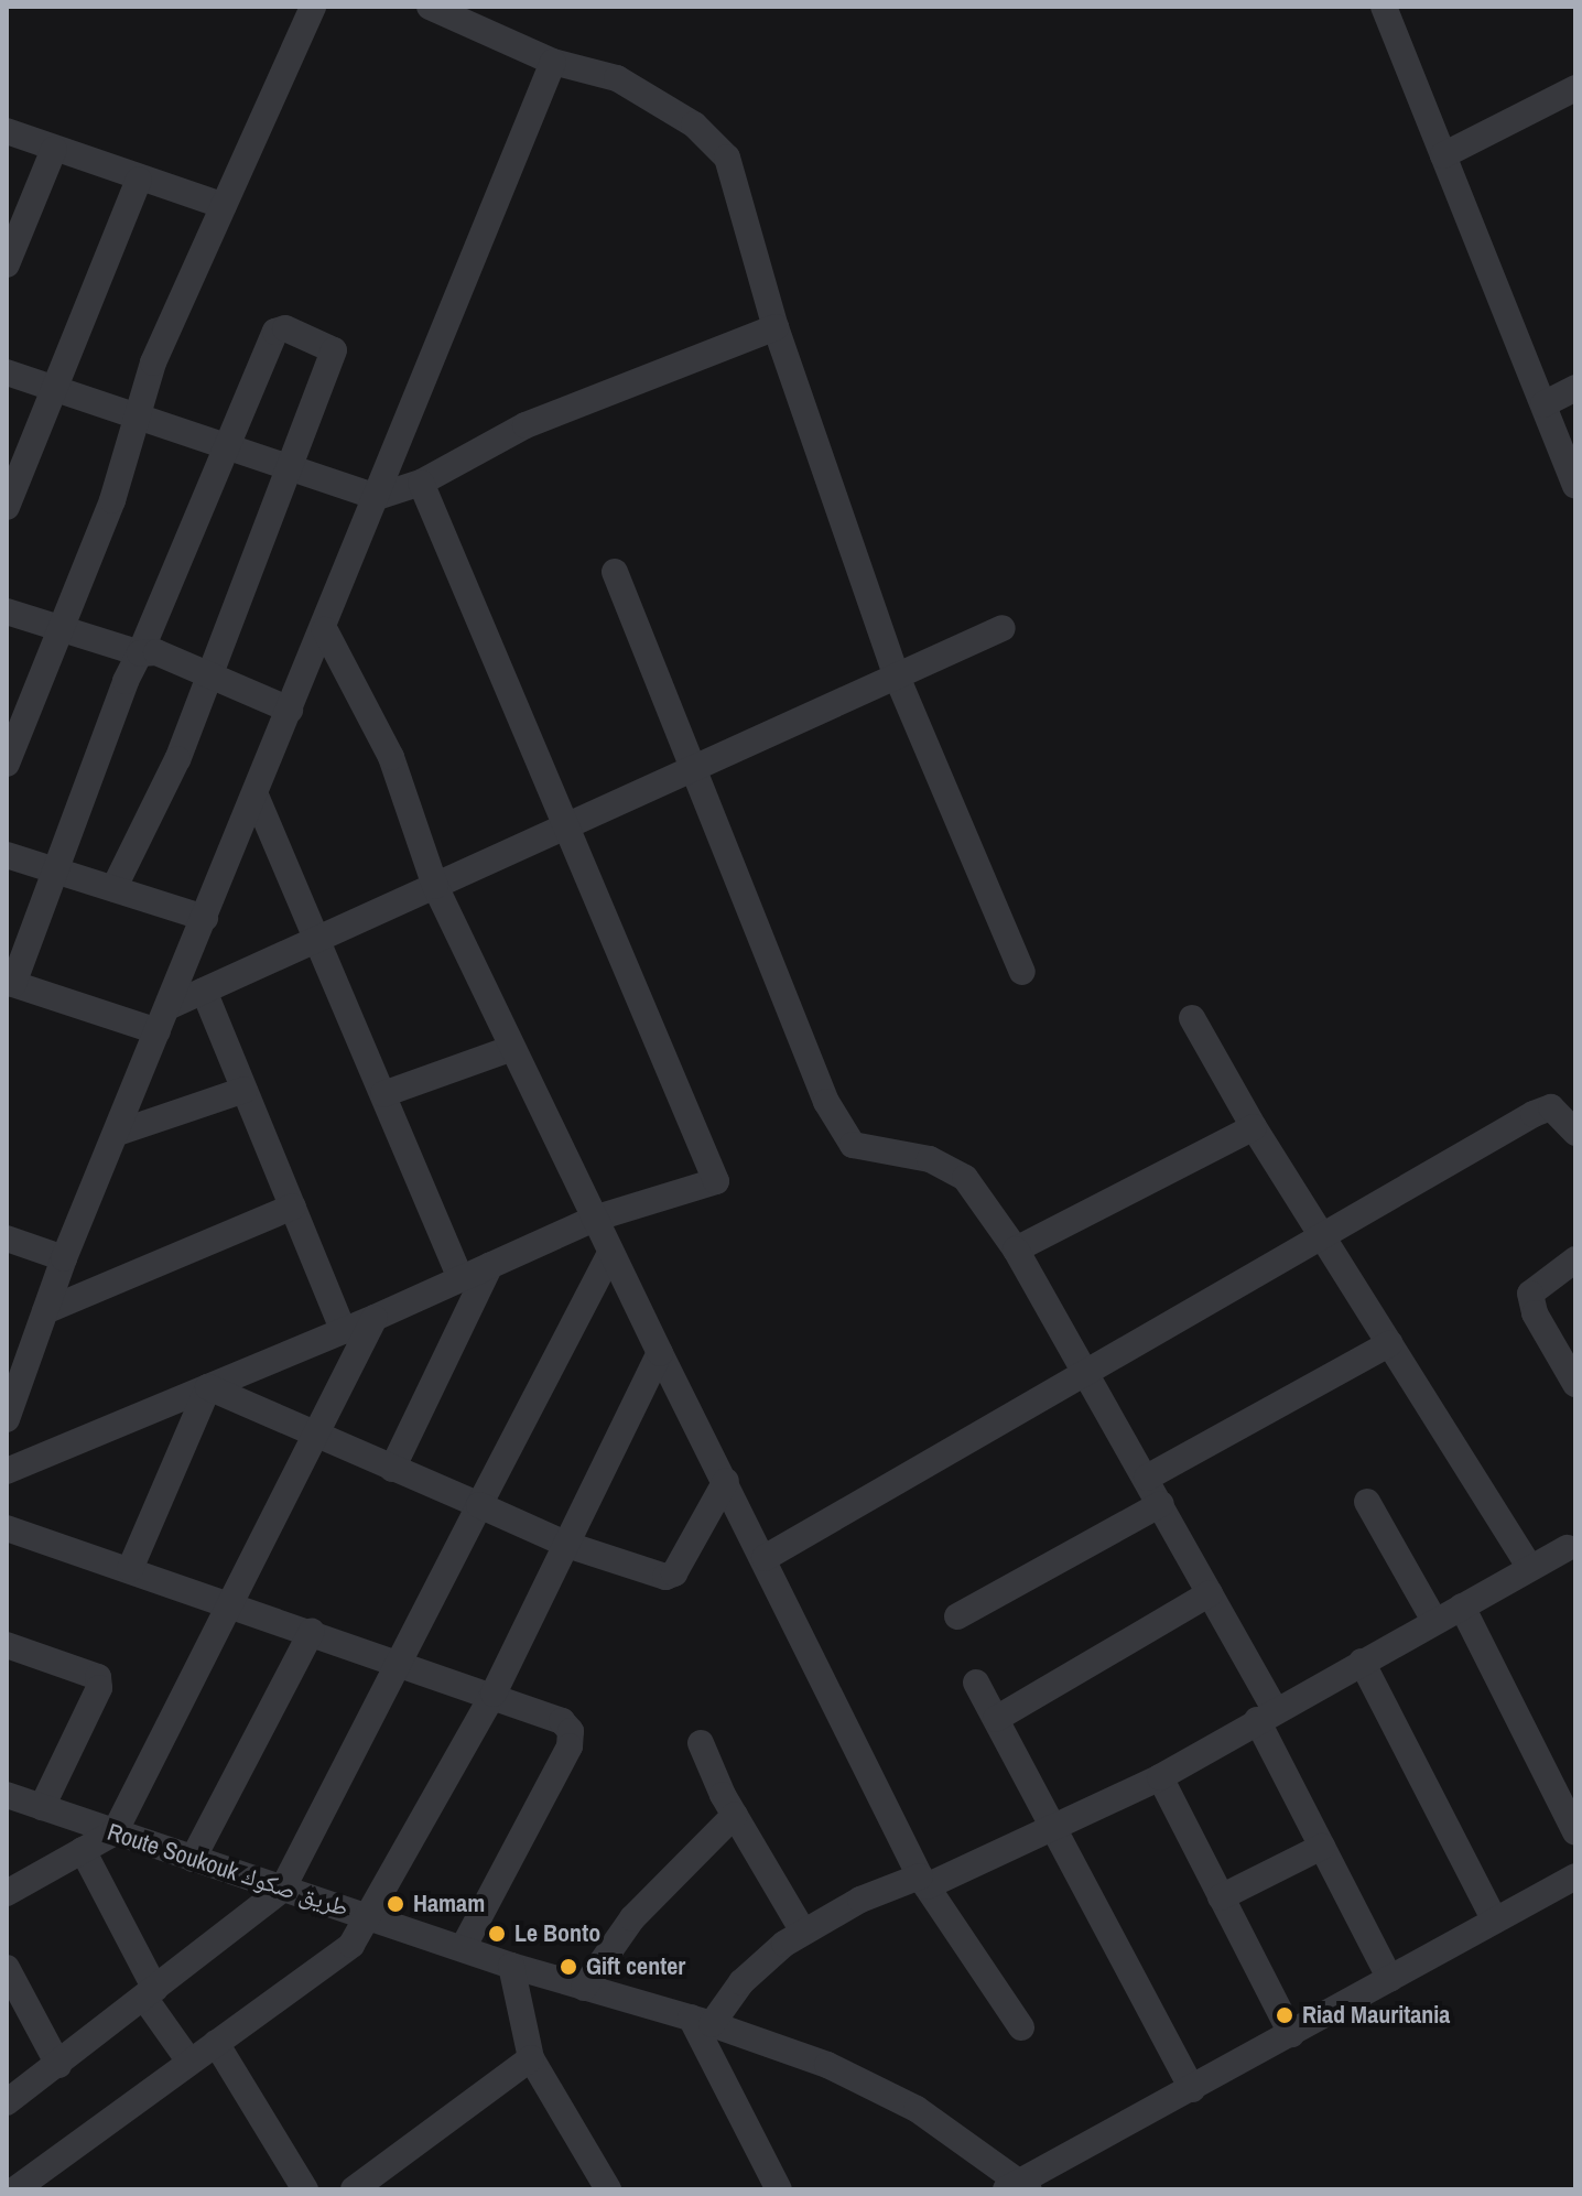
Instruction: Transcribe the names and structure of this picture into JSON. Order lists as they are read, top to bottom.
{
  "streets": {
    "street": ["Route Soukouk طريق صكوك"]
  },
  "places": [
    "Hamam",
    "Le Bonto",
    "Gift center",
    "Riad Mauritania"
  ]
}
